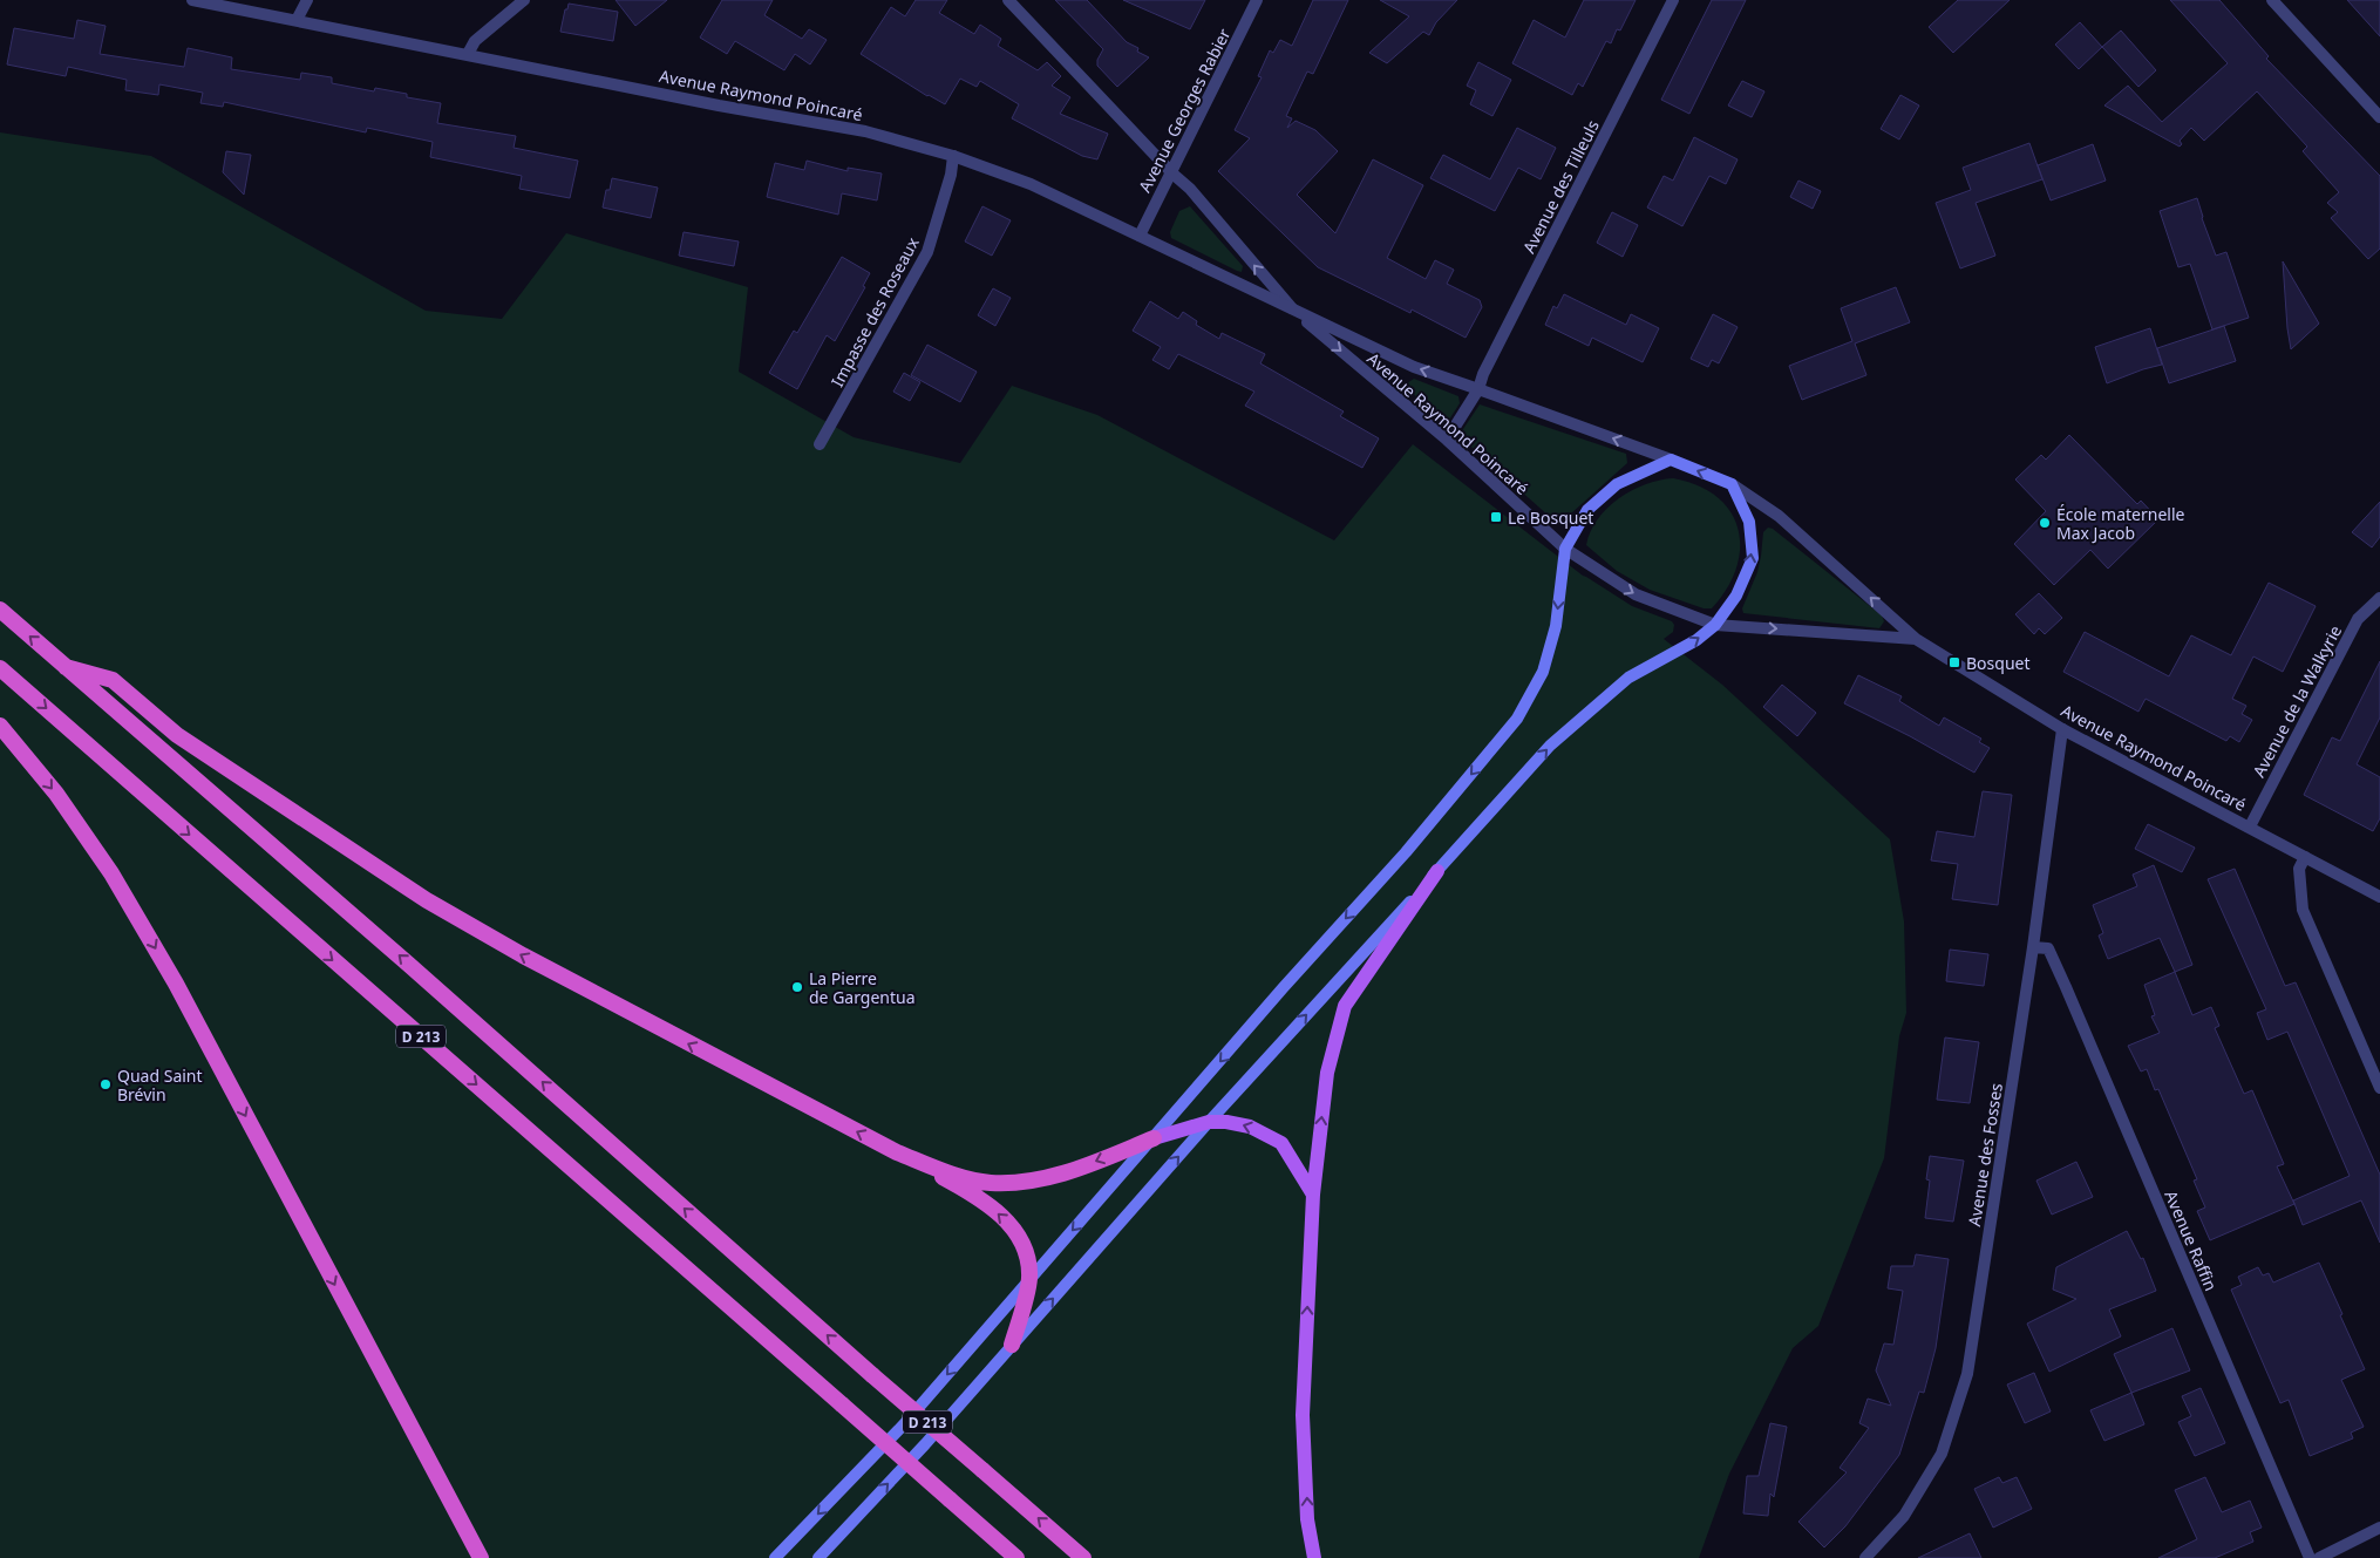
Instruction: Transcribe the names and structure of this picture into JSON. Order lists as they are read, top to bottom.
{
  "streets": {
    "highway": ["D 213"],
    "main road": ["Avenue Raymond Poincaré"],
    "street": [
      "Avenue Georges Rabier",
      "Avenue des Tilleuls",
      "Impasse des Roseaux",
      "Avenue de la Walkyrie",
      "Avenue des Fosses",
      "Avenue Raffin"
    ]
  },
  "crossings": [
    ["Avenue Raymond Poincaré", "Avenue Georges Rabier"],
    ["Avenue Raymond Poincaré", "Avenue des Tilleuls"],
    ["Avenue Raymond Poincaré", "Impasse des Roseaux"],
    ["Avenue Raymond Poincaré", "Avenue de la Walkyrie"],
    ["Avenue Raymond Poincaré", "Avenue des Fosses"],
    ["Avenue des Fosses", "Avenue Raffin"]
  ],
  "places": {
    "transit": ["Le Bosquet", "Bosquet"],
    "other": ["École maternelle Max Jacob", "La Pierre de Gargentua", "Quad Saint Brévin"]
  }
}
